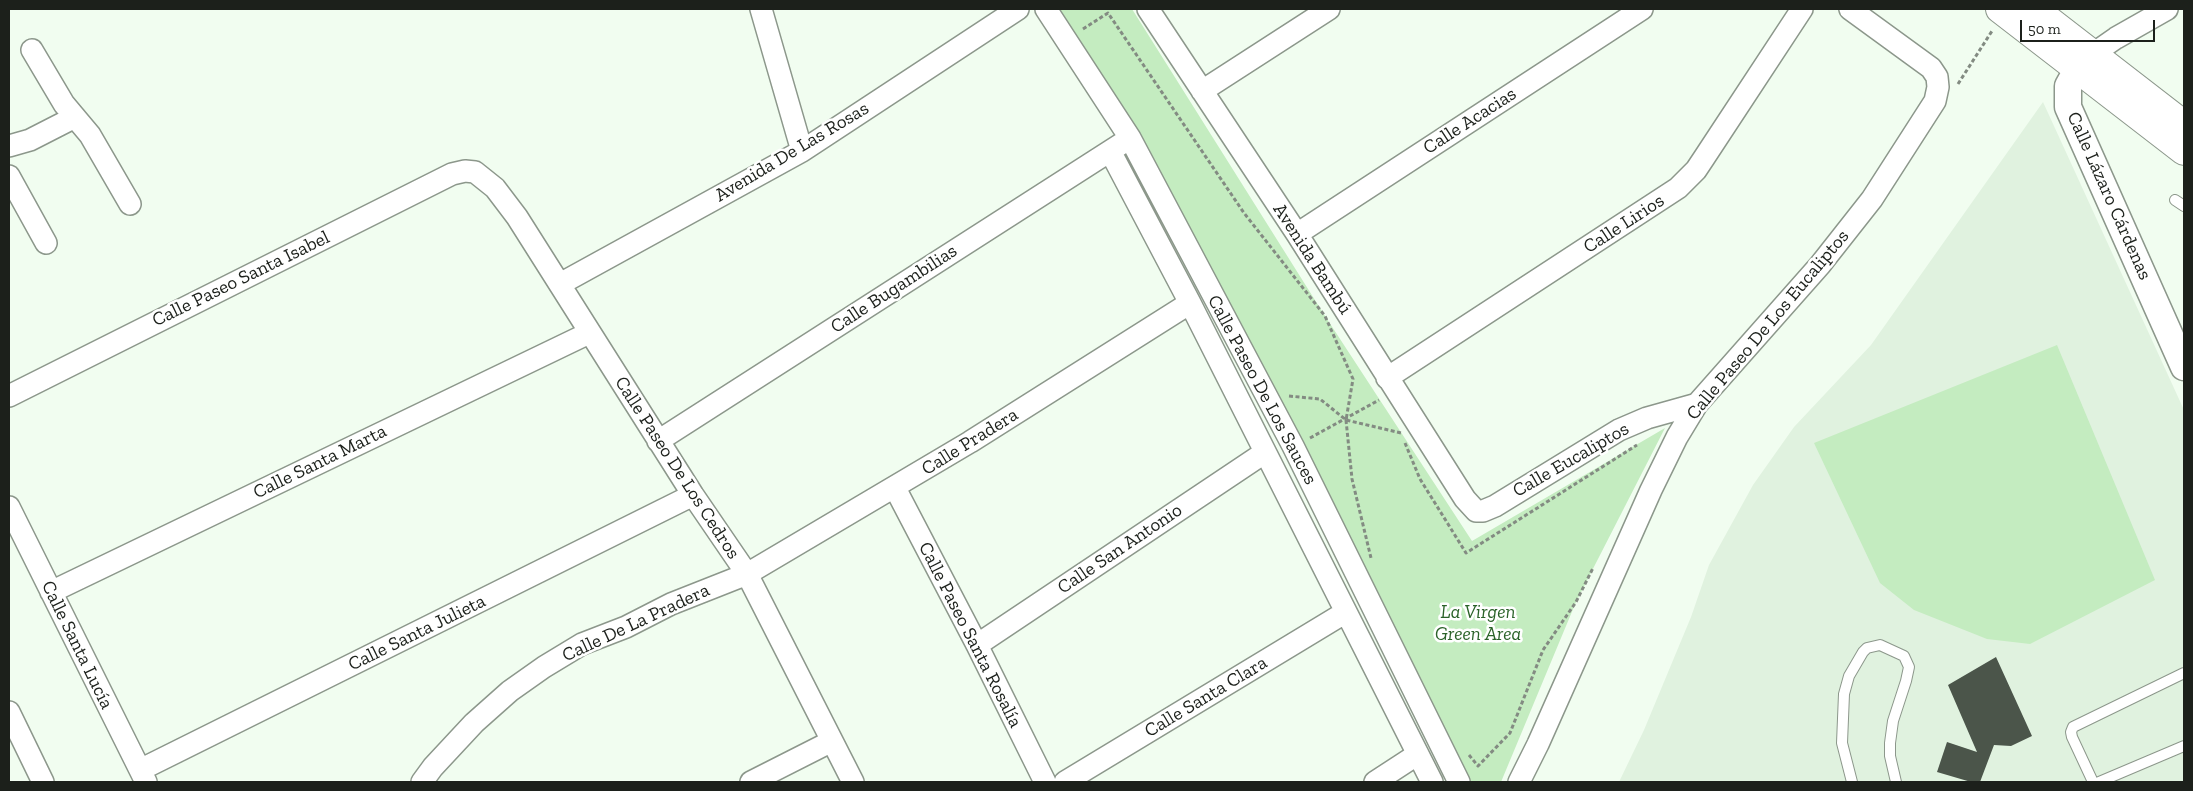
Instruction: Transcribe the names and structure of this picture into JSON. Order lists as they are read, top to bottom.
{
  "streets": {
    "street": [
      "Calle Acacias",
      "Avenida De Las Rosas",
      "Calle Lázaro Cárdenas",
      "Calle Lirios",
      "Avenida Bambú",
      "Calle Paseo Santa Isabel",
      "Calle Bugambilias",
      "Calle Paseo De Los Eucaliptos",
      "Calle Paseo De Los Sauces",
      "Calle Pradera",
      "Calle Eucaliptos",
      "Calle Santa Marta",
      "Calle Paseo De Los Cedros",
      "Calle San Antonio",
      "Calle De La Pradera",
      "Calle Santa Julieta",
      "Calle Paseo Santa Rosalía",
      "Calle Santa Lucía",
      "Calle Santa Clara"
    ]
  },
  "crossings": [
    ["Calle Acacias", "Avenida Bambú"],
    ["Avenida De Las Rosas", "Calle Paseo De Los Cedros"],
    ["Calle Lirios", "Avenida Bambú"],
    ["Avenida Bambú", "Calle Eucaliptos"],
    ["Calle Paseo Santa Isabel", "Calle Paseo De Los Cedros"],
    ["Calle Bugambilias", "Calle Paseo De Los Sauces"],
    ["Calle Bugambilias", "Calle Paseo De Los Cedros"],
    ["Calle Paseo De Los Eucaliptos", "Calle Eucaliptos"],
    ["Calle Paseo De Los Sauces", "Calle Pradera"],
    ["Calle Paseo De Los Sauces", "Calle San Antonio"],
    ["Calle Paseo De Los Sauces", "Calle Santa Clara"],
    ["Calle Pradera", "Calle Paseo De Los Cedros"],
    ["Calle Pradera", "Calle De La Pradera"],
    ["Calle Pradera", "Calle Paseo Santa Rosalía"],
    ["Calle Santa Marta", "Calle Paseo De Los Cedros"],
    ["Calle Santa Marta", "Calle Santa Lucía"],
    ["Calle Paseo De Los Cedros", "Calle De La Pradera"],
    ["Calle Paseo De Los Cedros", "Calle Santa Julieta"],
    ["Calle San Antonio", "Calle Paseo Santa Rosalía"],
    ["Calle Santa Julieta", "Calle Santa Lucía"]
  ],
  "parks": ["La Virgen Green Area"],
  "scale_bar": "50 m"
}
